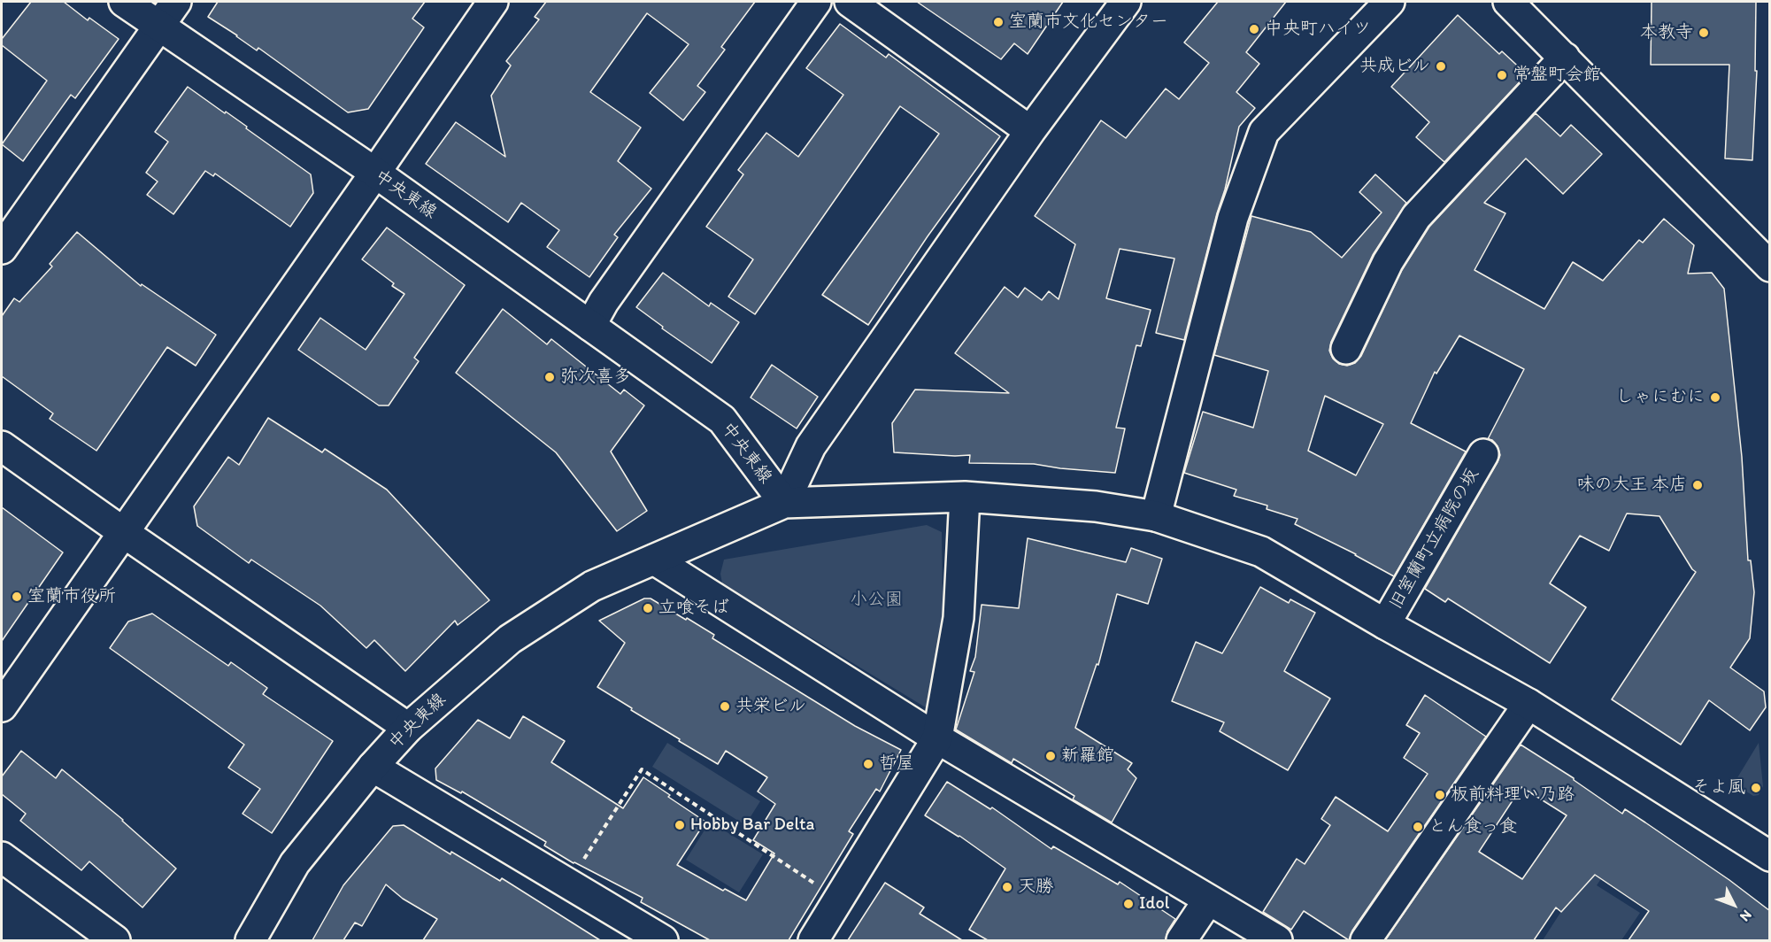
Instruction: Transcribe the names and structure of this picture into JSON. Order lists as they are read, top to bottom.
{
  "streets": {
    "street": ["中央東線", "旧室蘭町立病院の坂"]
  },
  "parks": ["小公園"],
  "places": [
    "室蘭市文化センター",
    "中央町ハイツ",
    "本教寺",
    "共成ビル",
    "常盤町会館",
    "弥次喜多",
    "しゃにむに",
    "味の大王 本店",
    "室蘭市役所",
    "立喰そば",
    "共栄ビル",
    "新羅館",
    "哲屋",
    "そよ風",
    "板前料理い乃路",
    "Hobby Bar Delta",
    "とん食っ食",
    "天勝",
    "Idol"
  ],
  "north": "bottom right"
}
